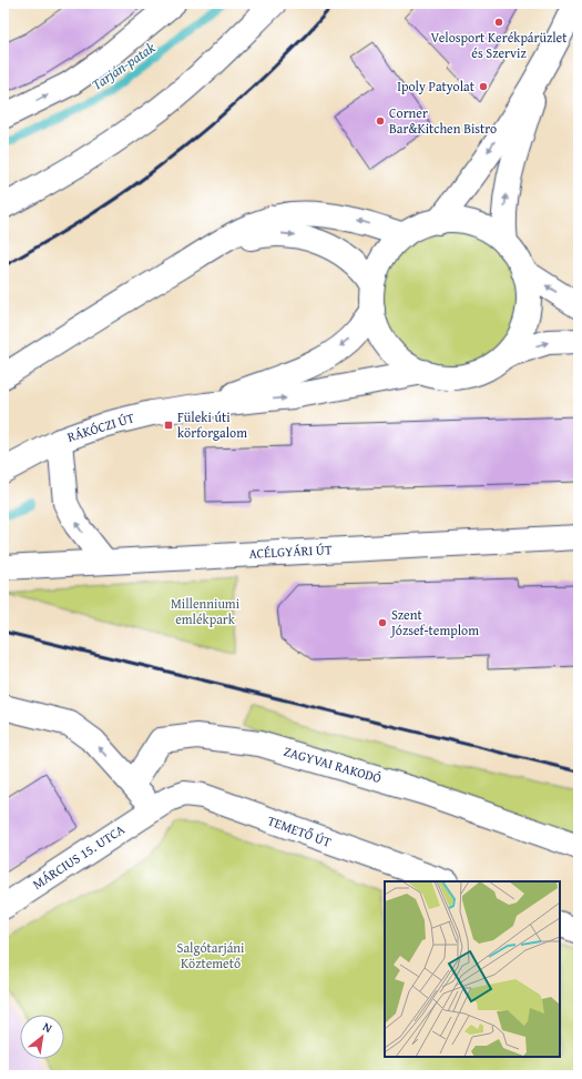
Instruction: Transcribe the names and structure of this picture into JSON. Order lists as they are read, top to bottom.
{
  "streets": {
    "main road": [
      "RÁKÓCZI ÚT",
      "ACÉLGYÁRI ÚT",
      "ZAGYVAI RAKODÓ",
      "TEMETŐ ÚT",
      "MÁRCIUS 15. UTCA"
    ]
  },
  "crossings": [
    ["TEMETŐ ÚT", "MÁRCIUS 15. UTCA"]
  ],
  "water": ["Tarján-patak"],
  "parks": ["Millenniumi emlékpark", "Salgótarjáni Köztemető"],
  "places": {
    "other": [
      "Velosport Kerékpárüzlet és Szerviz",
      "Ipoly Patyolat",
      "Corner Bar&Kitchen Bistro",
      "Szent József-templom"
    ],
    "transit": ["Füleki úti körforgalom"]
  },
  "north": "top right"
}
